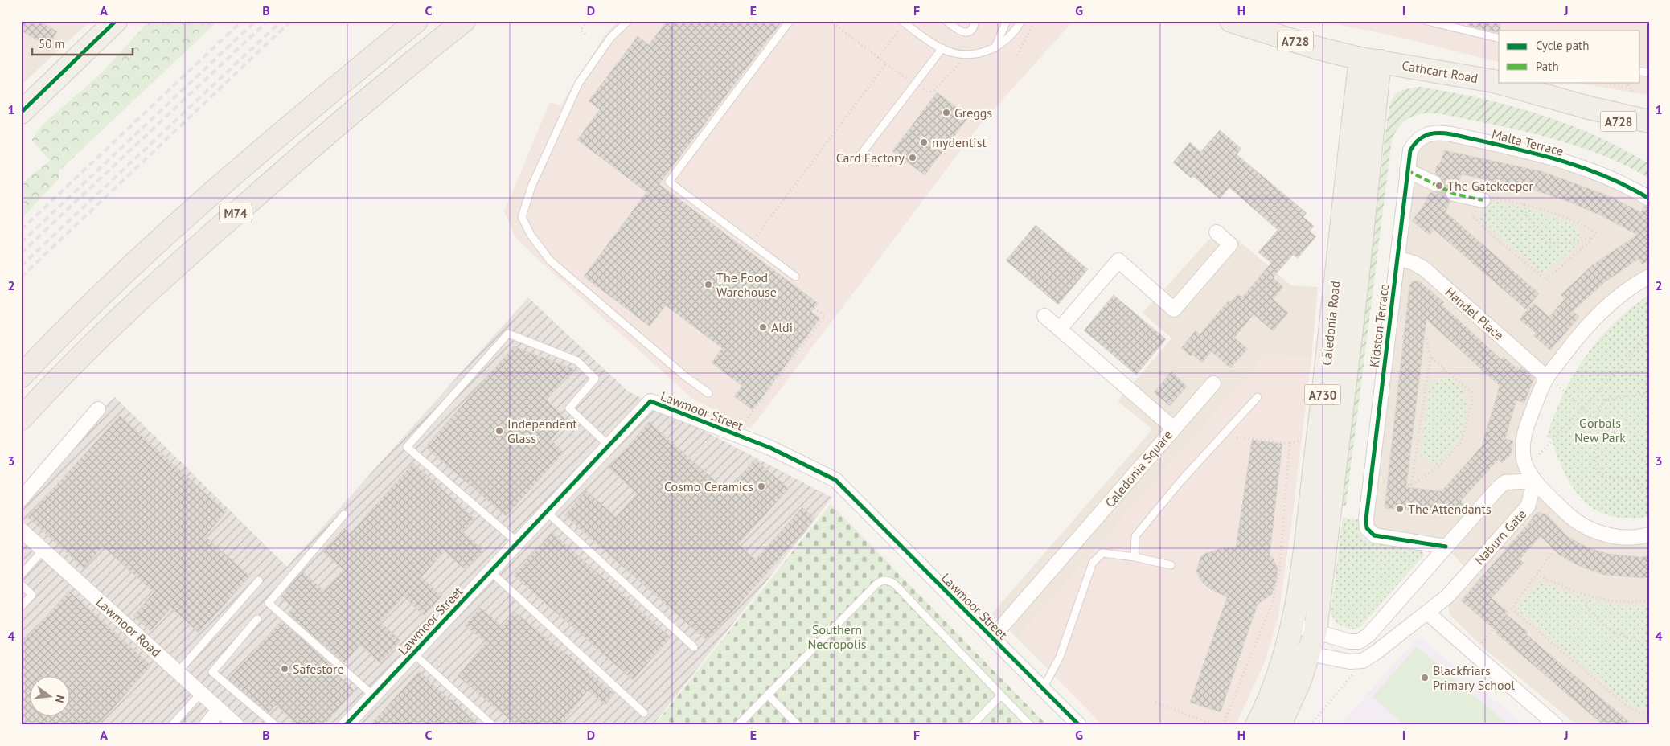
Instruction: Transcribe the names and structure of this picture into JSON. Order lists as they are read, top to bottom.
{
  "streets": {
    "highway": ["M74"],
    "main road": [
      "A728",
      "Cathcart Road",
      "Caledonia Road",
      "A730"
    ],
    "street": [
      "Malta Terrace",
      "Handel Place",
      "Kidston Terrace",
      "Lawmoor Street",
      "Caledonia Square",
      "Naburn Gate",
      "Lawmoor Road"
    ]
  },
  "crossings": [
    ["A728", "Cathcart Road"],
    ["Cathcart Road", "Caledonia Road"],
    ["Malta Terrace", "Kidston Terrace"],
    ["Handel Place", "Kidston Terrace"],
    ["Lawmoor Street", "Caledonia Square"]
  ],
  "parks": ["Gorbals New Park", "Southern Necropolis"],
  "places": [
    "Greggs",
    "mydentist",
    "Card Factory",
    "The Gatekeeper",
    "The Food Warehouse",
    "Aldi",
    "Independent Glass",
    "Cosmo Ceramics",
    "The Attendants",
    "Safestore",
    "Blackfriars Primary School"
  ],
  "legend": ["Cycle path", "Path"],
  "scale_bar": "50 m",
  "north": "right",
  "grid": {
    "columns": [
      "A",
      "B",
      "C",
      "D",
      "E",
      "F",
      "G",
      "H",
      "I",
      "J"
    ],
    "rows": [
      "1",
      "2",
      "3",
      "4"
    ]
  }
}
